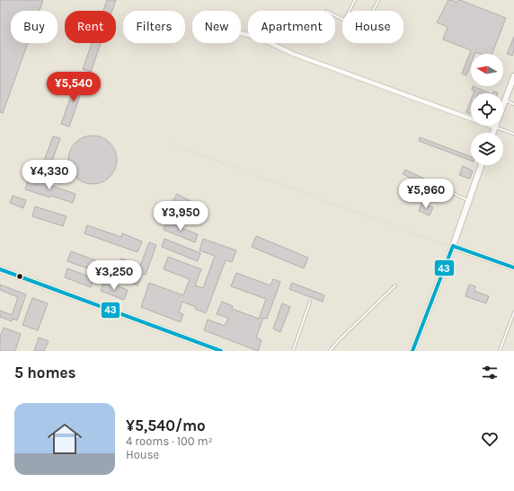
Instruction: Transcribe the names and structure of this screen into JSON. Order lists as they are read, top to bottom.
{
  "lines": ["transit line 43"],
  "north": "left",
  "page": {
    "chip": [
      "Buy",
      "Rent",
      "Filters",
      "New",
      "Apartment",
      "House"
    ],
    "price": [
      "¥5,540",
      "¥4,330",
      "¥5,960",
      "¥3,950",
      "¥3,250"
    ],
    "heading": "5 homes",
    "list": [
      {
        "name": "¥5,540/mo",
        "note": "4 rooms · 100 m² · House"
      }
    ]
  }
}
